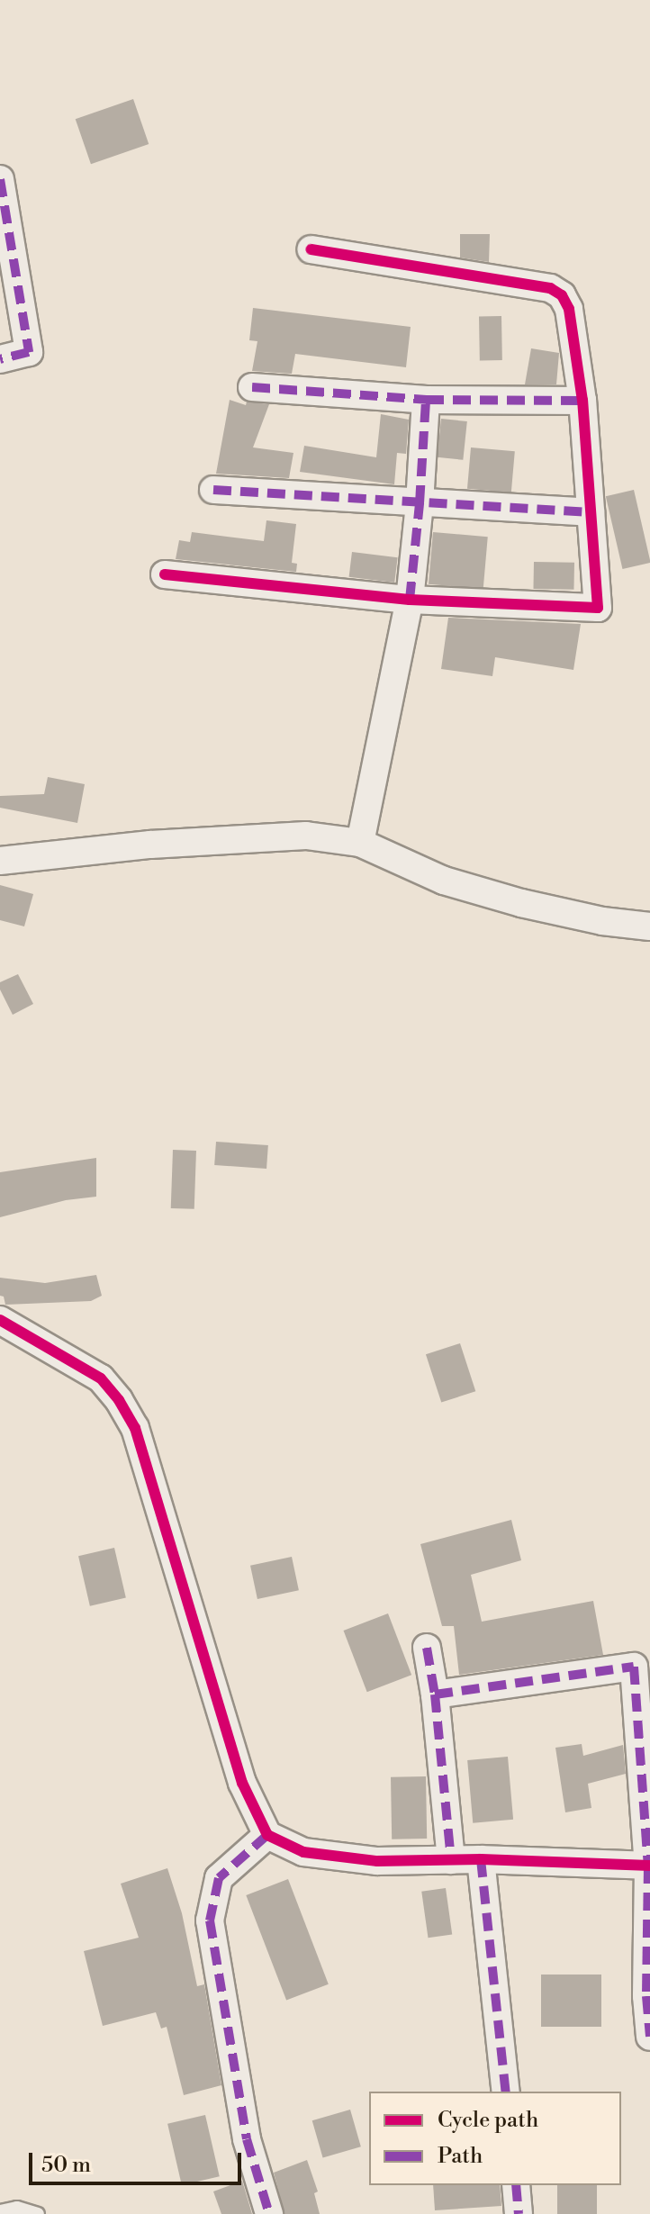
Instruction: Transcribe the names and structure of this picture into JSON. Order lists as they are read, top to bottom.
{
  "legend": ["Cycle path", "Path"],
  "scale_bar": "50 m"
}
